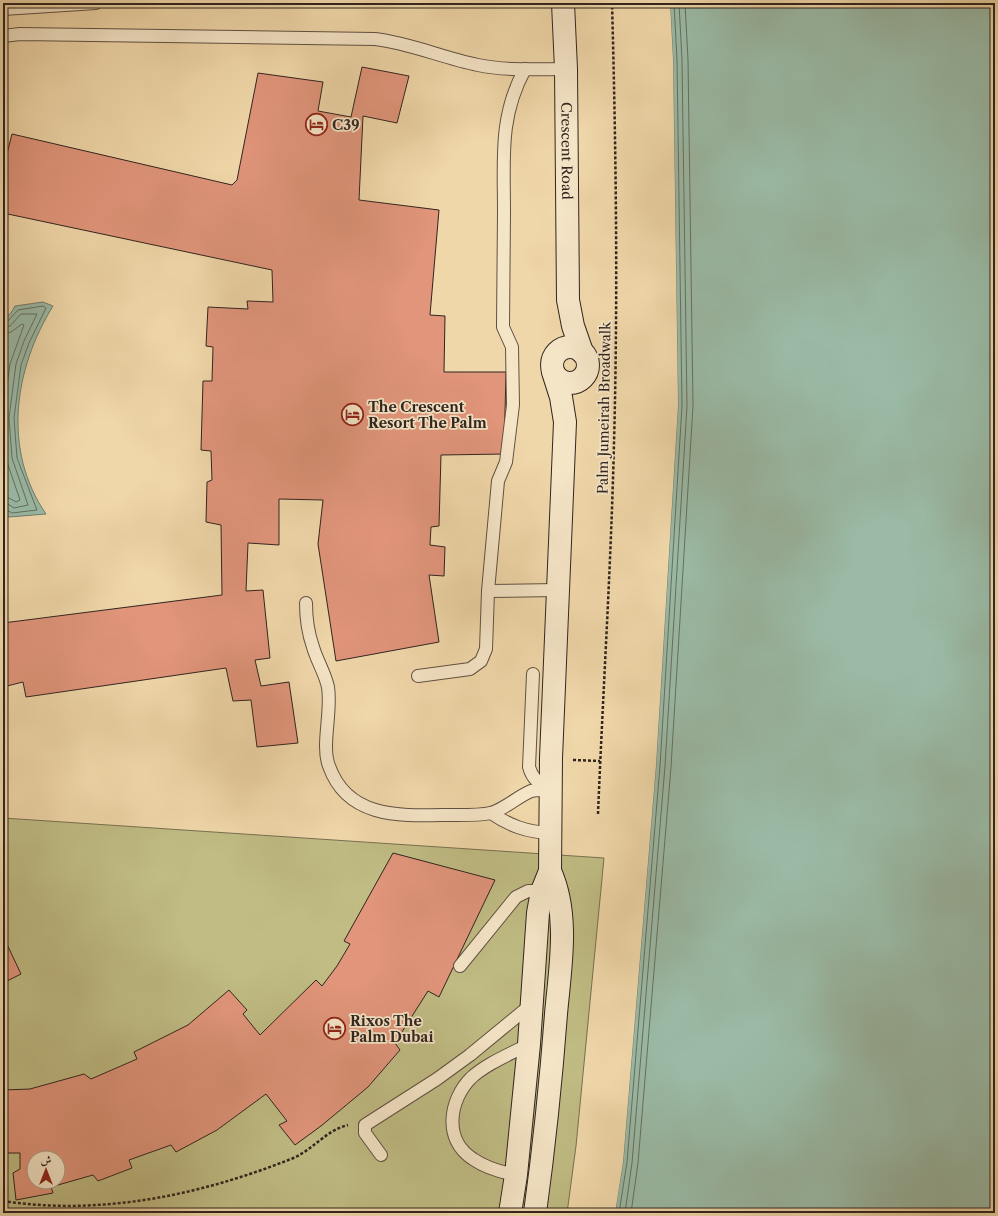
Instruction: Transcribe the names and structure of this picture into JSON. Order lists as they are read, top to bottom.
{
  "streets": {
    "main road": ["Crescent Road"],
    "path": ["Palm Jumeirah Broadwalk"]
  },
  "places": {
    "hotel": ["C39", "The Crescent Resort The Palm", "Rixos The Palm Dubai"]
  },
  "north": "top"
}
